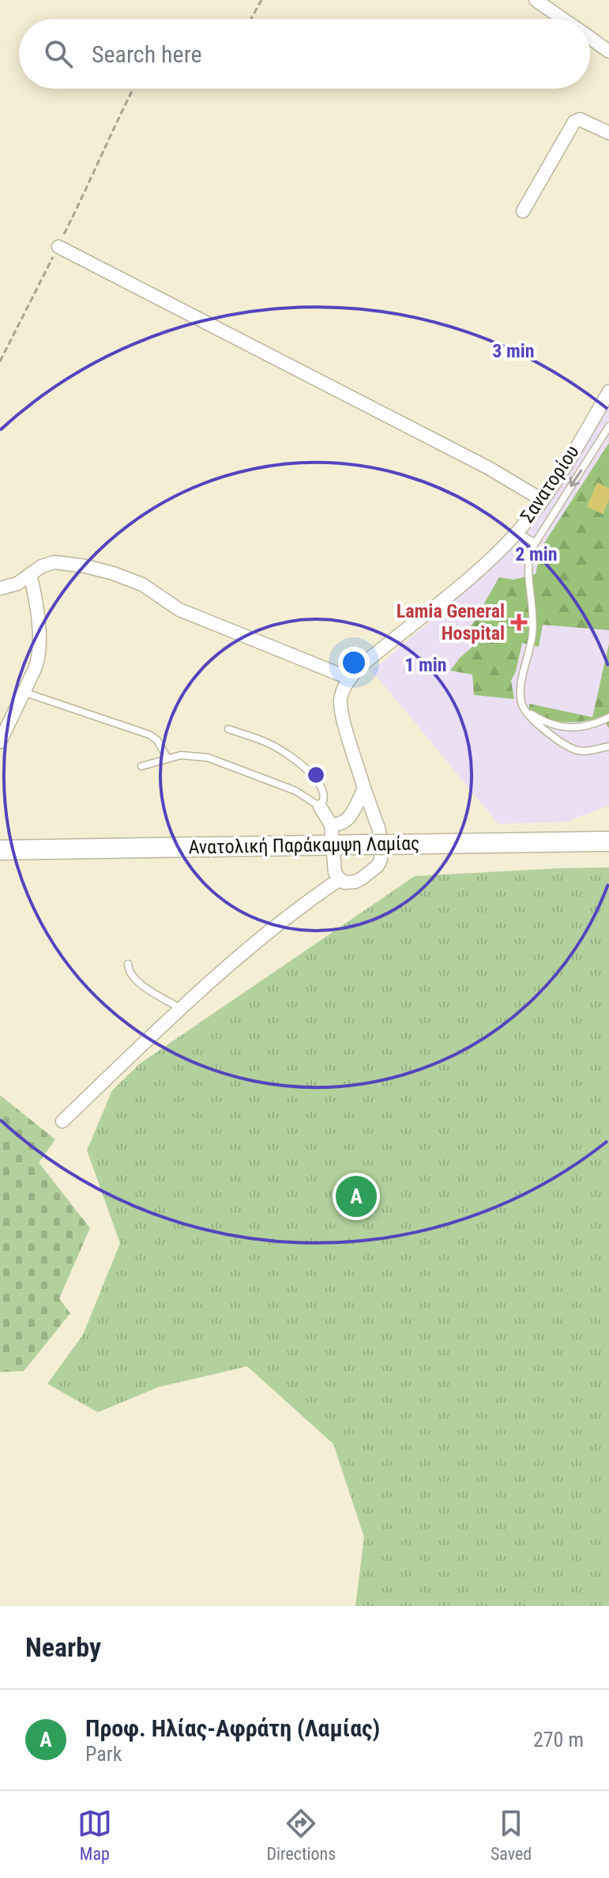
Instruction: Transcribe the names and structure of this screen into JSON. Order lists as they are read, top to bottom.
{
  "streets": {
    "main road": ["Ανατολική Παράκαμψη Λαμίας"],
    "street": ["Σανατορίου"]
  },
  "places": {
    "health": ["Lamia General Hospital"]
  },
  "page": {
    "search": "Search here",
    "pins": "A",
    "heading": "Nearby",
    "list": [
      {
        "mark": "A",
        "name": "Προφ. Ηλίας-Αφράτη (Λαμίας)",
        "note": "Park",
        "value": "270 m"
      }
    ],
    "nav": ["Map", "Directions", "Saved"]
  },
  "rings": ["3 min", "2 min", "1 min"]
}
